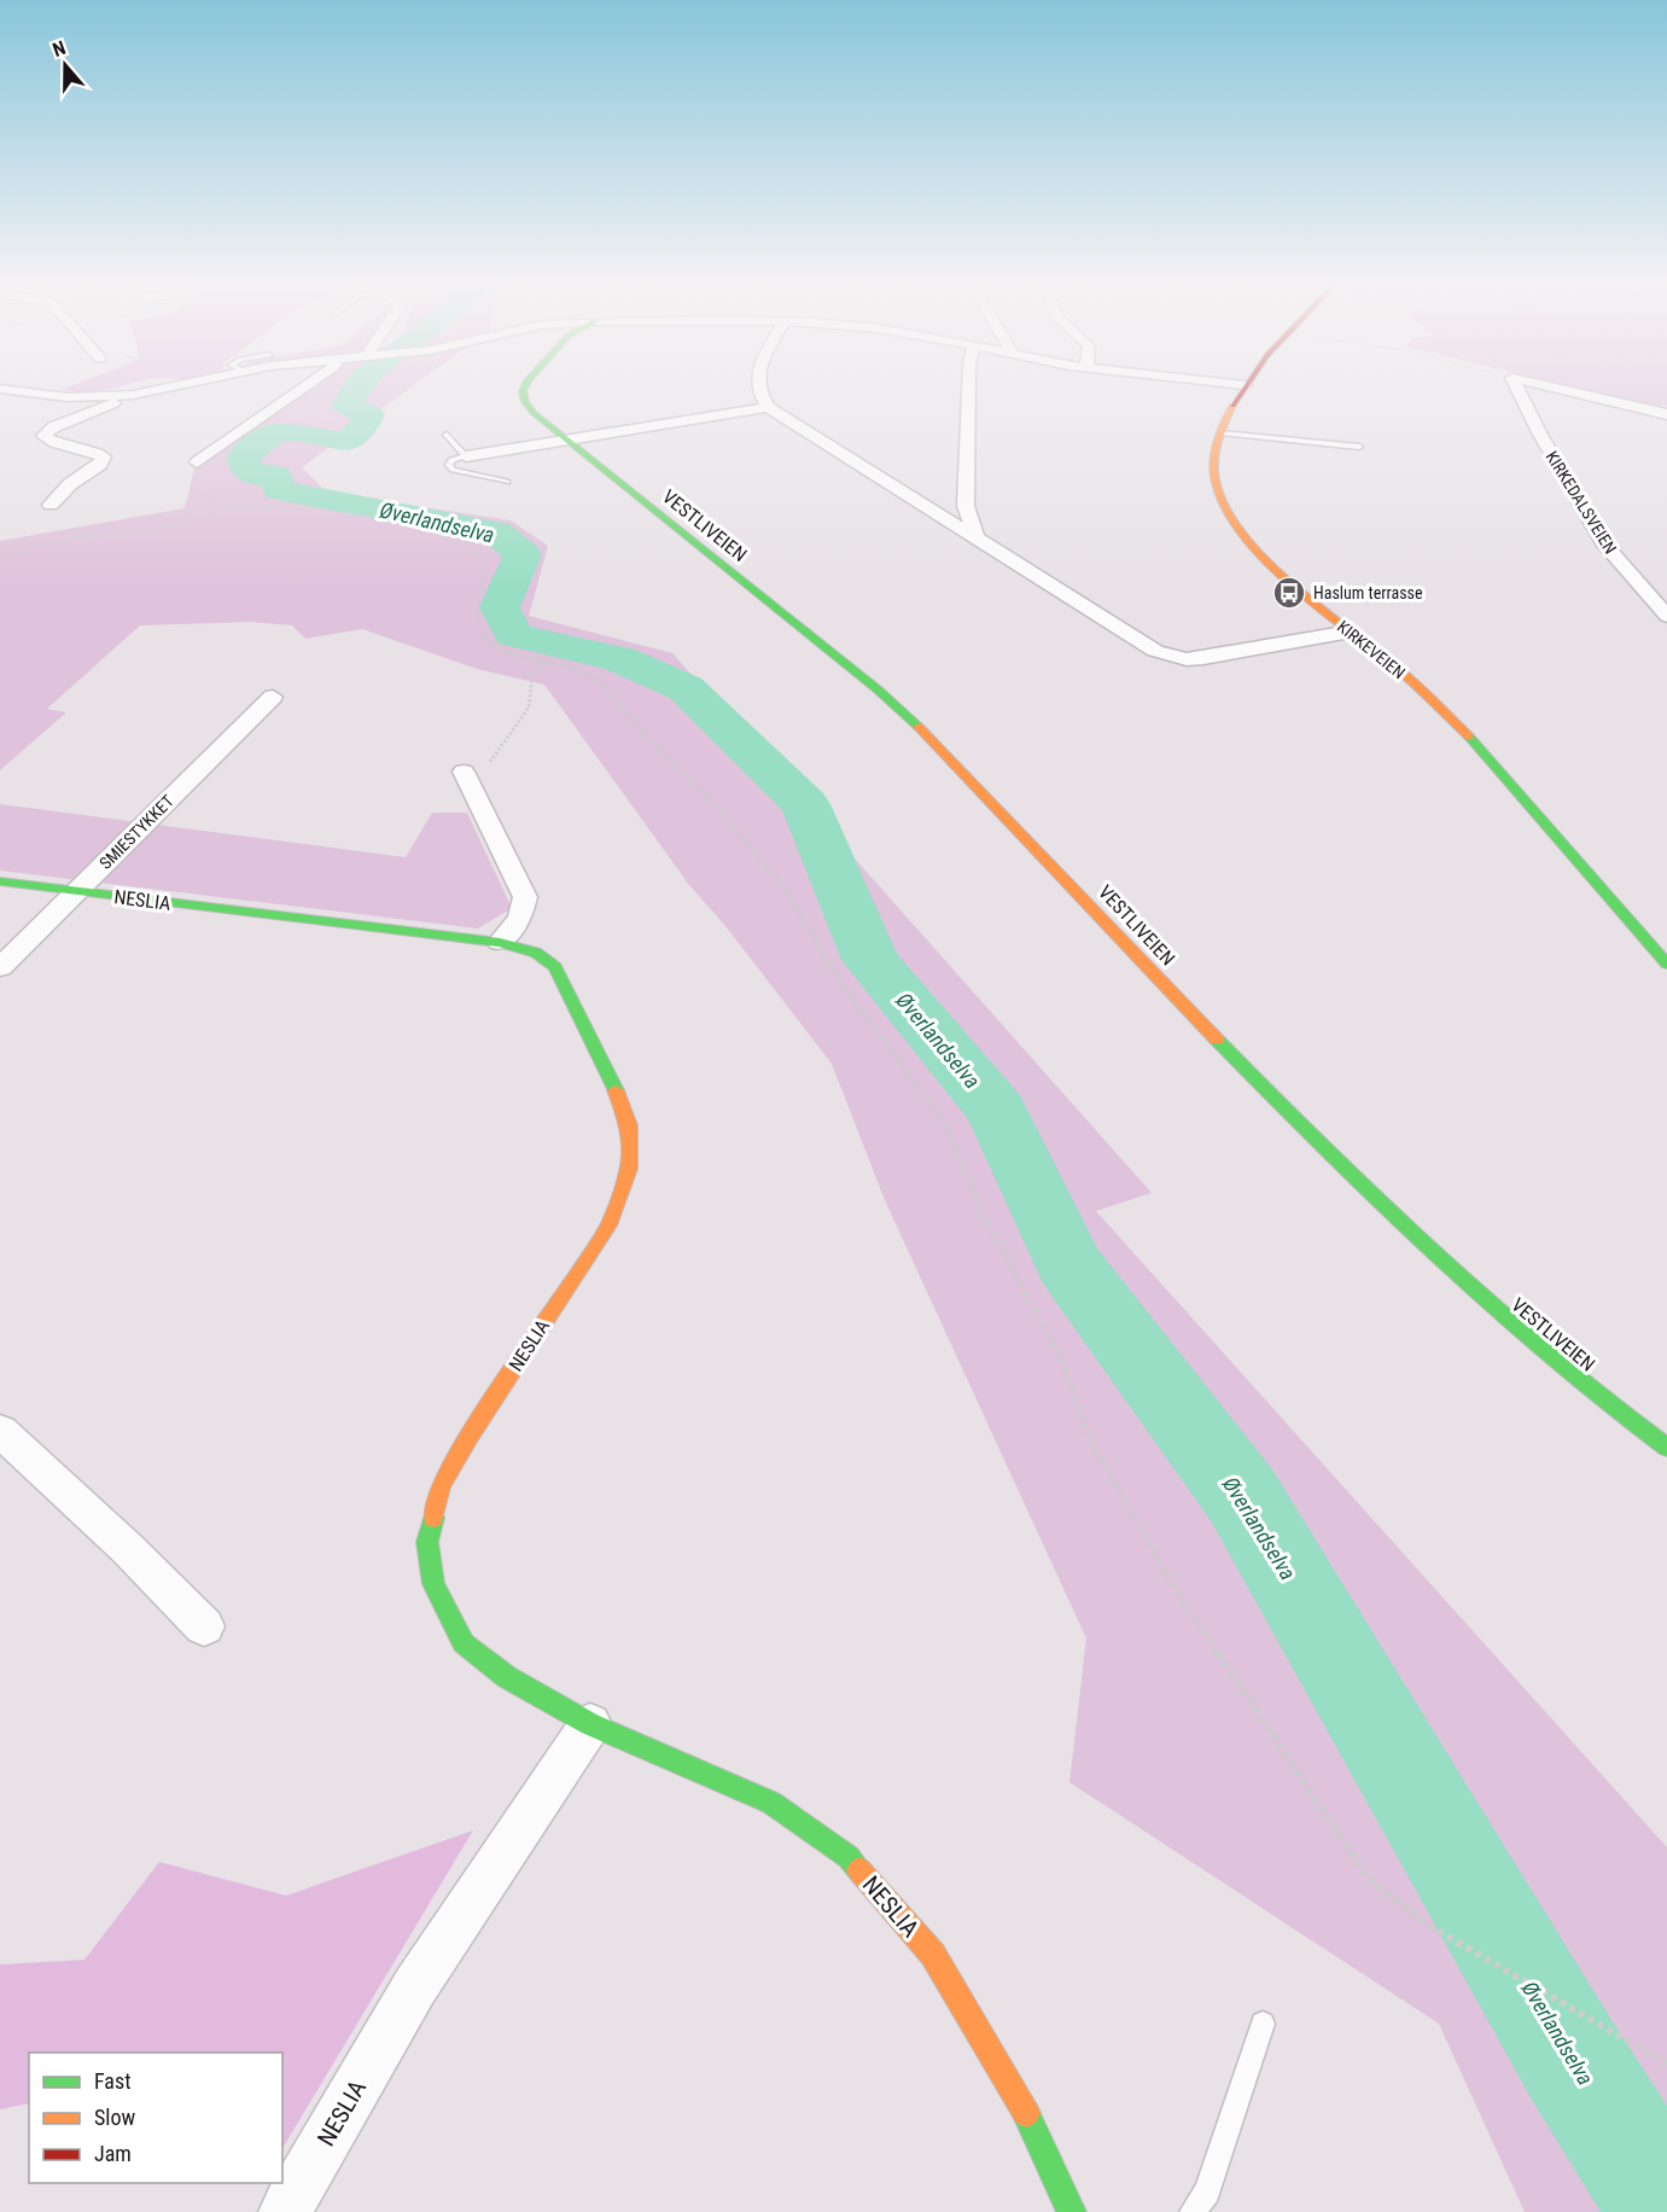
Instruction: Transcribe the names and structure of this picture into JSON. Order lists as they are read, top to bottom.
{
  "streets": {
    "street": [
      "KIRKEDALSVEIEN",
      "VESTLIVEIEN",
      "KIRKEVEIEN",
      "SMIESTYKKET",
      "NESLIA"
    ]
  },
  "crossings": [
    ["SMIESTYKKET", "NESLIA"]
  ],
  "water": ["Øverlandselva"],
  "places": {
    "bus stop": ["Haslum terrasse"]
  },
  "legend": ["Fast", "Slow", "Jam"],
  "north": "top"
}
